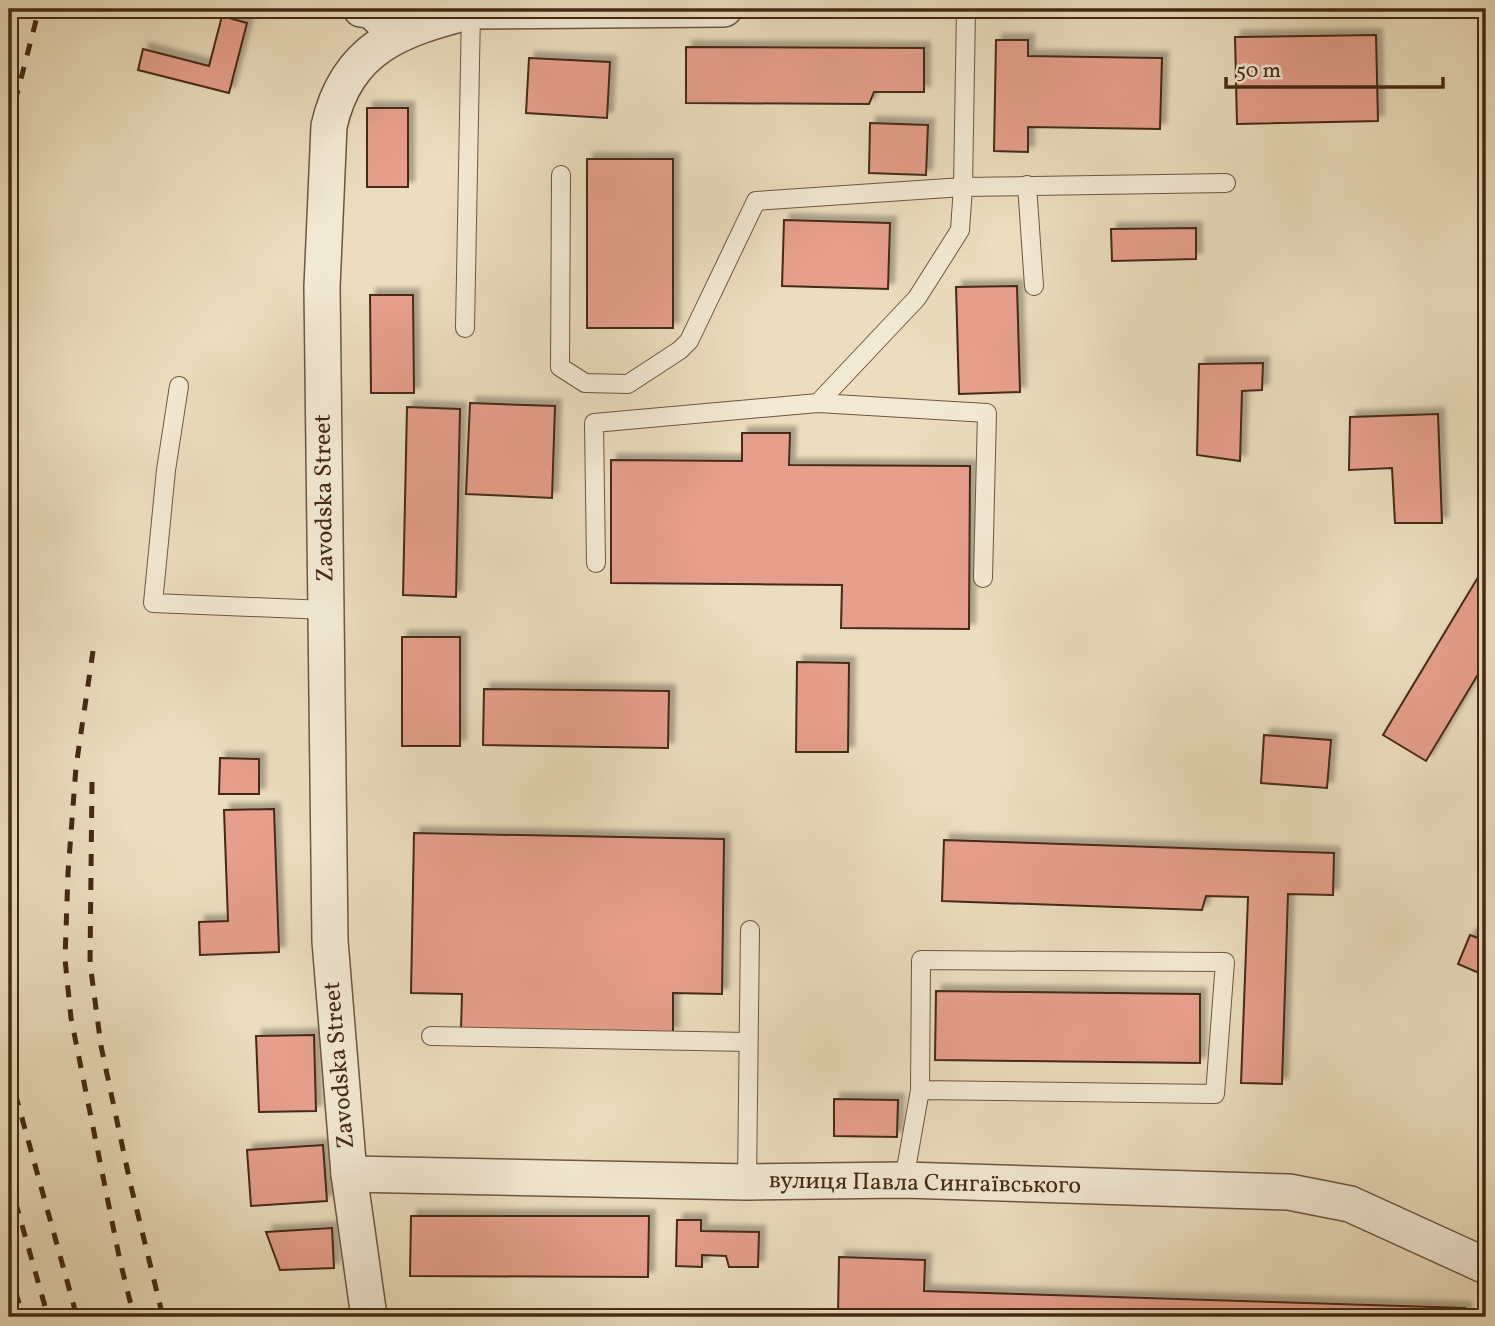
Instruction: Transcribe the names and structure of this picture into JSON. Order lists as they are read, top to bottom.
{
  "streets": {
    "street": ["Zavodska Street", "вулиця Павла Сингаївського"]
  },
  "crossings": [
    ["Zavodska Street", "вулиця Павла Сингаївського"]
  ],
  "scale_bar": "50 m"
}
